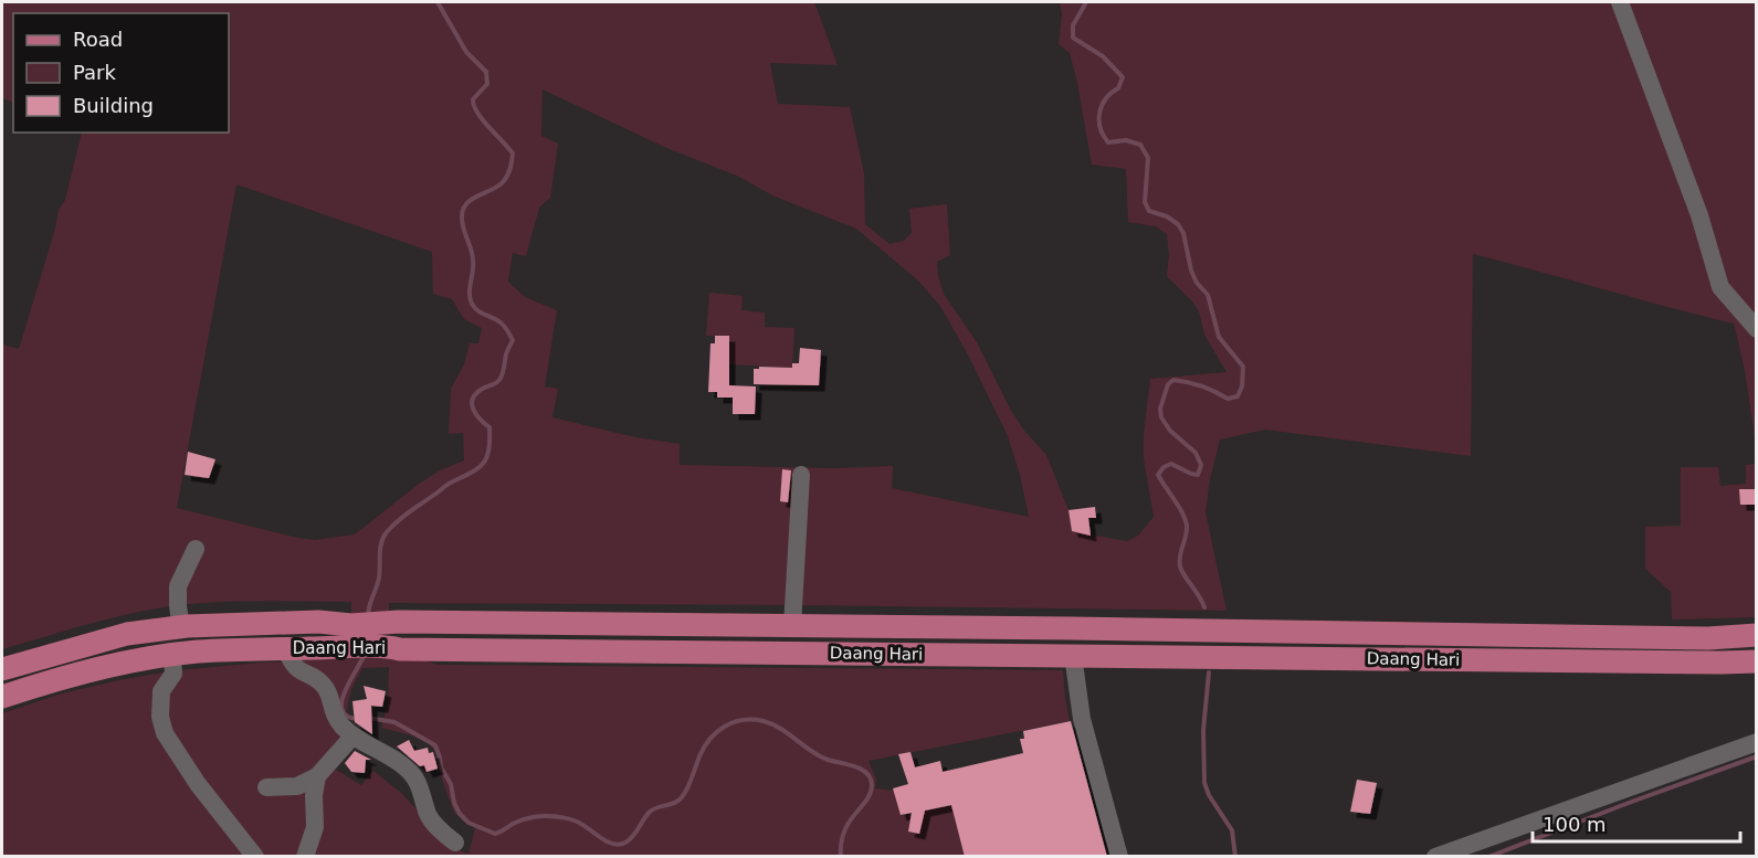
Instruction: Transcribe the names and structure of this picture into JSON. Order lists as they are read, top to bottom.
{
  "streets": {
    "main road": ["Daang Hari"]
  },
  "legend": ["Road", "Park", "Building"],
  "scale_bar": "100 m"
}
